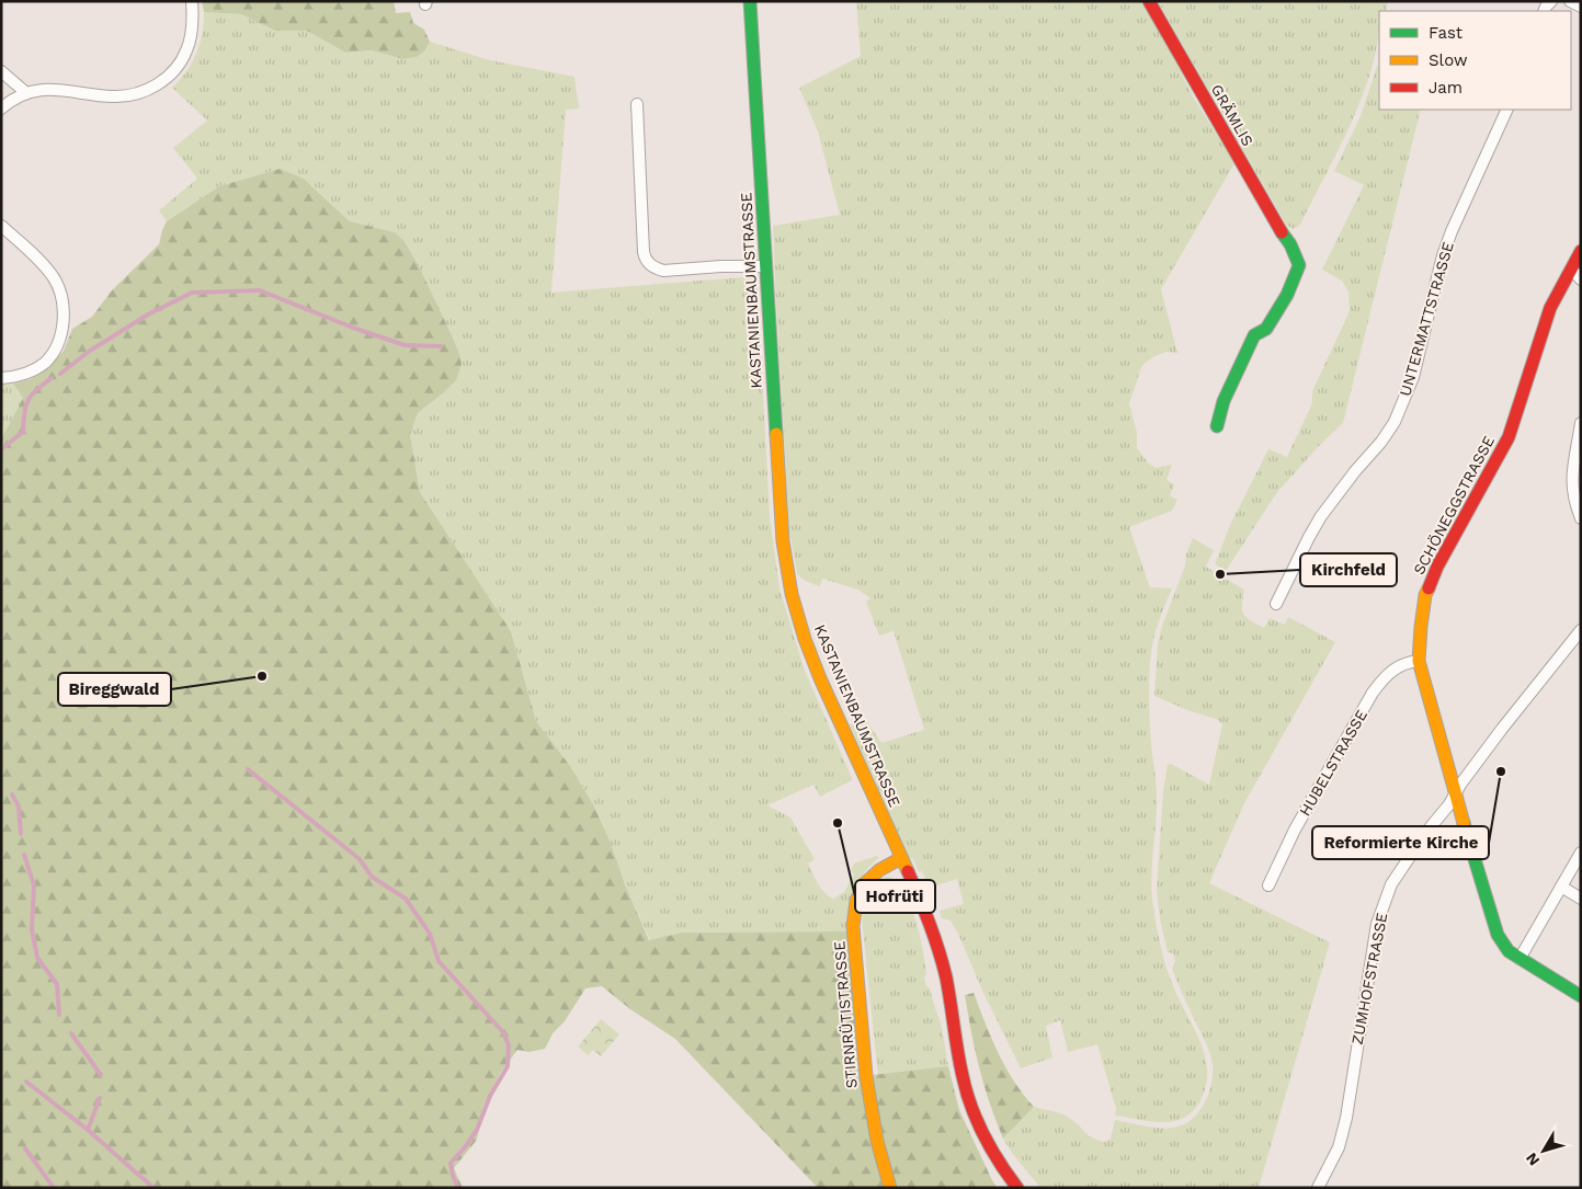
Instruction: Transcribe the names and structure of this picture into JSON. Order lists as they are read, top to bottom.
{
  "streets": {
    "street": [
      "GRÄMLIS",
      "KASTANIENBAUMSTRASSE",
      "UNTERMATTSTRASSE",
      "SCHÖNEGGSTRASSE",
      "HUBELSTRASSE",
      "ZUMHOFSTRASSE",
      "STIRNRÜTISTRASSE"
    ]
  },
  "crossings": [
    ["KASTANIENBAUMSTRASSE", "STIRNRÜTISTRASSE"],
    ["SCHÖNEGGSTRASSE", "HUBELSTRASSE"],
    ["SCHÖNEGGSTRASSE", "ZUMHOFSTRASSE"]
  ],
  "places": [
    "Kirchfeld",
    "Bireggwald",
    "Reformierte Kirche",
    "Hofrüti"
  ],
  "legend": ["Fast", "Slow", "Jam"],
  "north": "bottom left"
}
